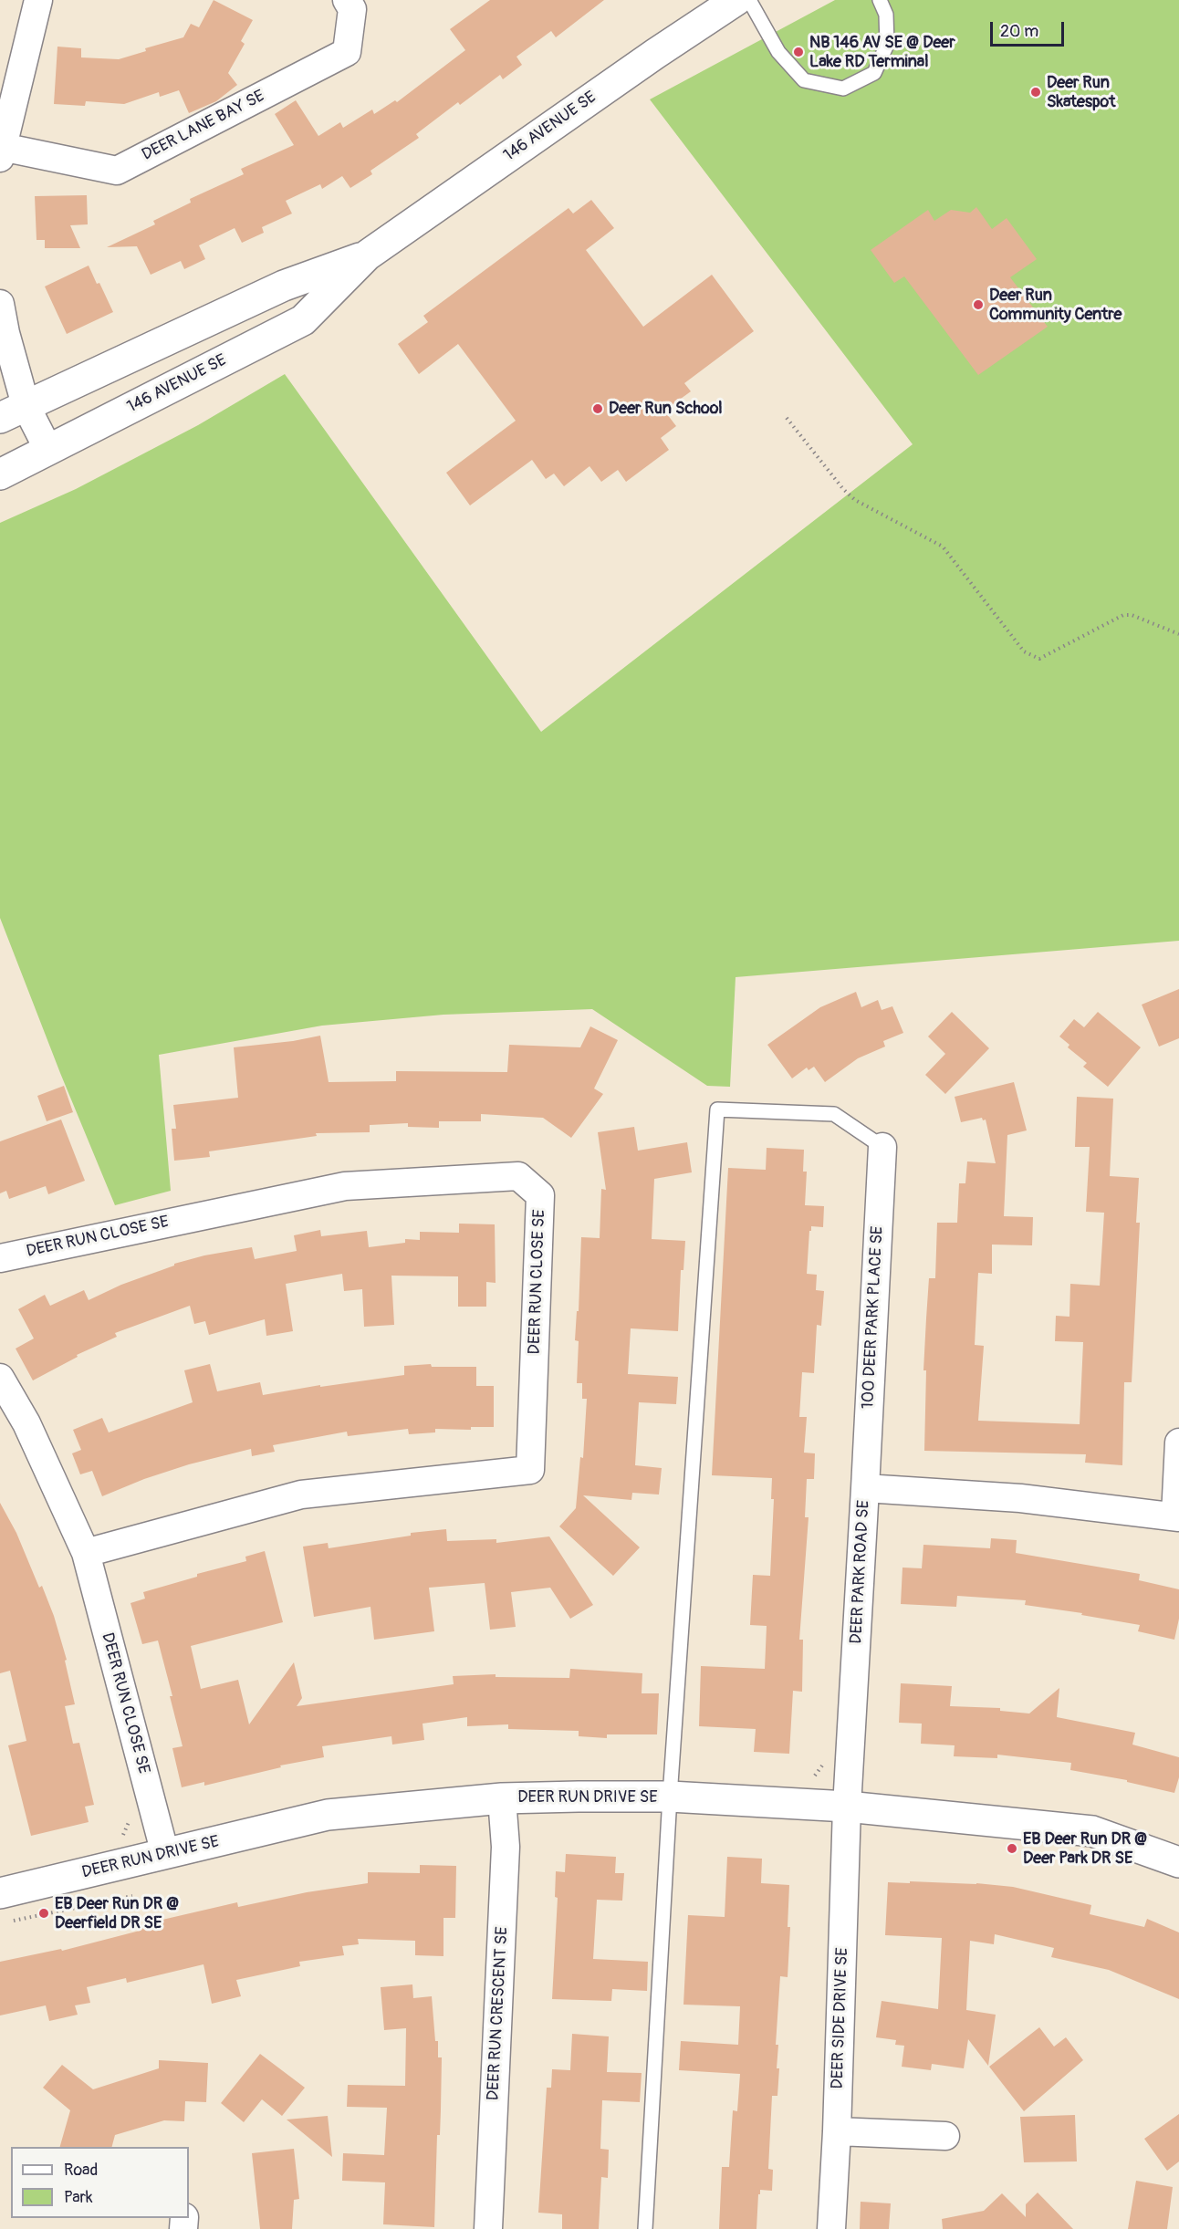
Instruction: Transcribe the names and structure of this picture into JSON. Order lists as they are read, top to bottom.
{
  "streets": {
    "street": [
      "DEER LANE BAY SE",
      "146 AVENUE SE",
      "DEER RUN CLOSE SE",
      "100 DEER PARK PLACE SE",
      "DEER PARK ROAD SE",
      "DEER RUN DRIVE SE",
      "DEER RUN CRESCENT SE",
      "DEER SIDE DRIVE SE"
    ]
  },
  "crossings": [
    ["DEER RUN CLOSE SE", "DEER RUN DRIVE SE"],
    ["100 DEER PARK PLACE SE", "DEER PARK ROAD SE"],
    ["DEER PARK ROAD SE", "DEER RUN DRIVE SE"],
    ["DEER PARK ROAD SE", "DEER SIDE DRIVE SE"],
    ["DEER RUN DRIVE SE", "DEER RUN CRESCENT SE"],
    ["DEER RUN DRIVE SE", "DEER SIDE DRIVE SE"]
  ],
  "places": [
    "NB 146 AV SE @ Deer Lake RD Terminal",
    "Deer Run Skatespot",
    "Deer Run Community Centre",
    "Deer Run School",
    "EB Deer Run DR @ Deer Park DR SE",
    "EB Deer Run DR @ Deerfield DR SE"
  ],
  "legend": ["Road", "Park"],
  "scale_bar": "20 m"
}
